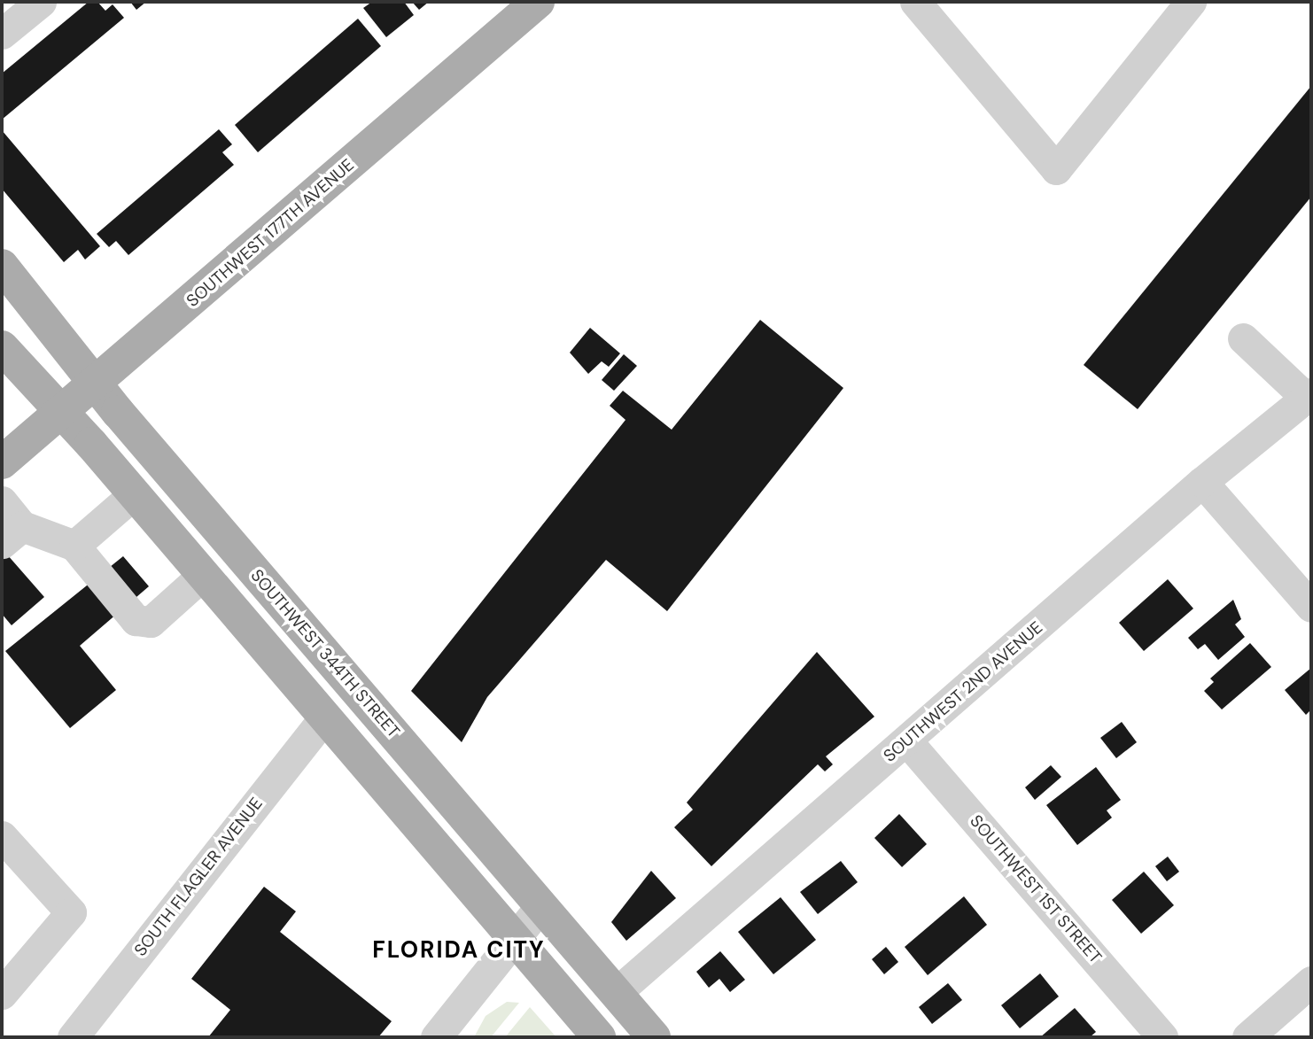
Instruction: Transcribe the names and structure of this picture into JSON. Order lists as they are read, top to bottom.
{
  "streets": {
    "main road": ["SOUTHWEST 177TH AVENUE", "SOUTHWEST 344TH STREET"],
    "street": ["SOUTHWEST 2ND AVENUE", "SOUTH FLAGLER AVENUE", "SOUTHWEST 1ST STREET"]
  },
  "crossings": [
    ["SOUTHWEST 177TH AVENUE", "SOUTHWEST 344TH STREET"],
    ["SOUTHWEST 344TH STREET", "SOUTHWEST 2ND AVENUE"],
    ["SOUTHWEST 2ND AVENUE", "SOUTHWEST 1ST STREET"]
  ],
  "districts": ["FLORIDA CITY"]
}
